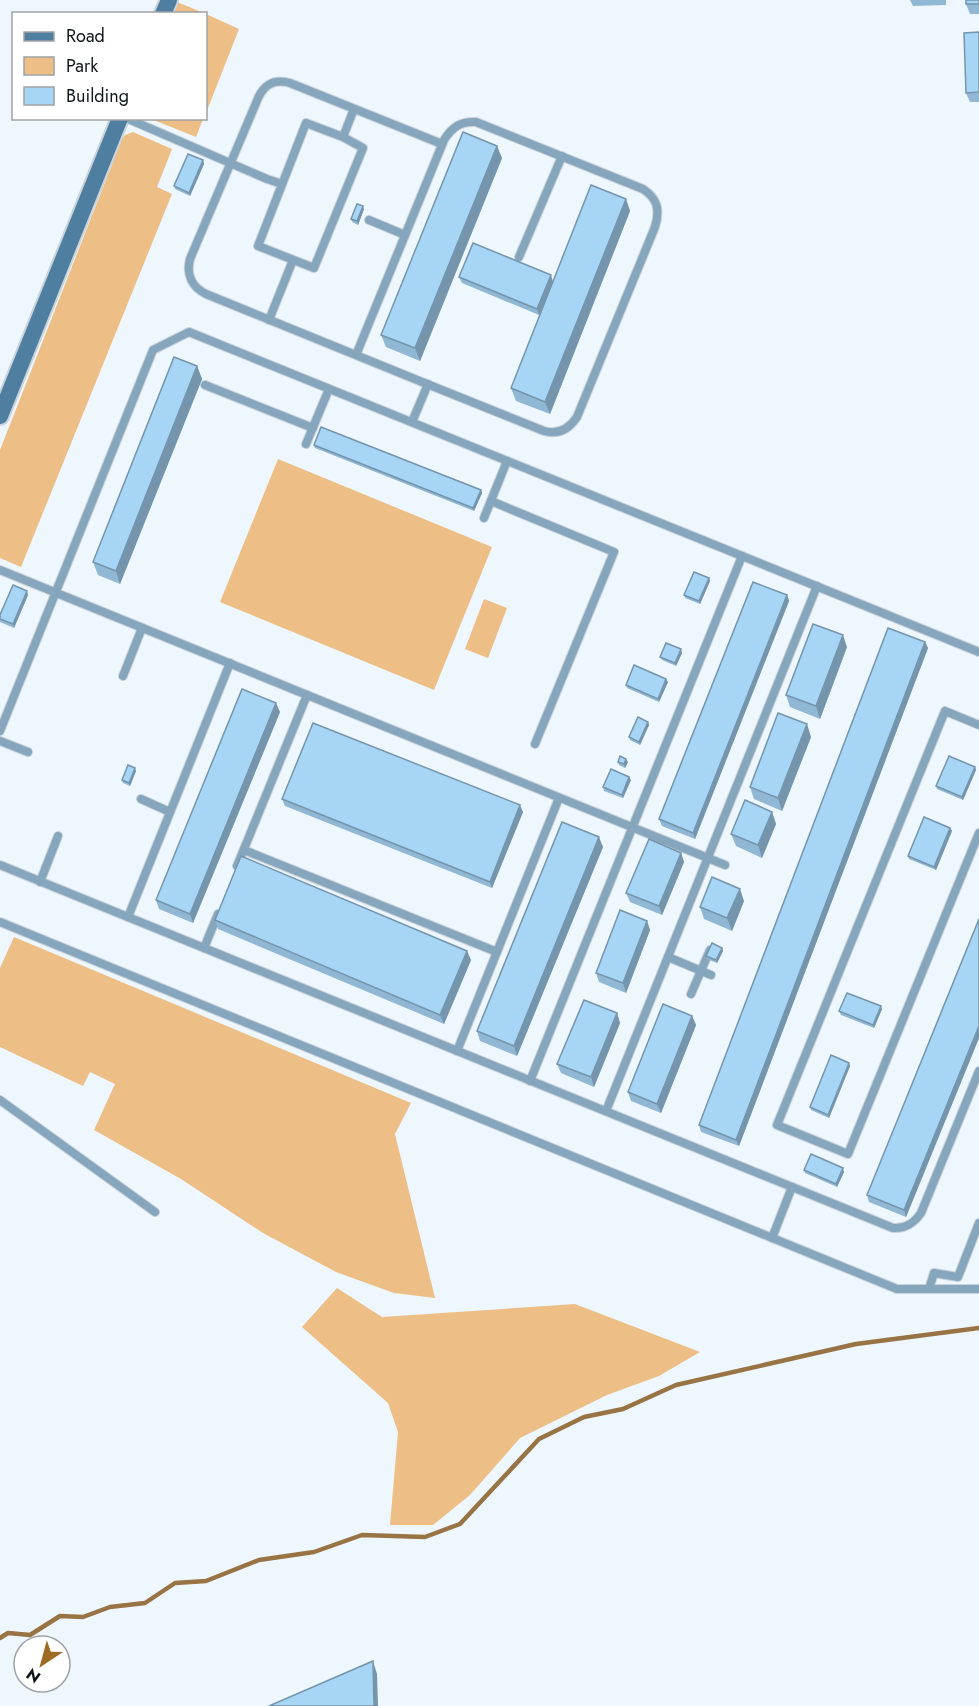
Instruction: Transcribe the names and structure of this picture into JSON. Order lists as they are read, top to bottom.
{
  "legend": ["Road", "Park", "Building"],
  "north": "bottom left"
}
